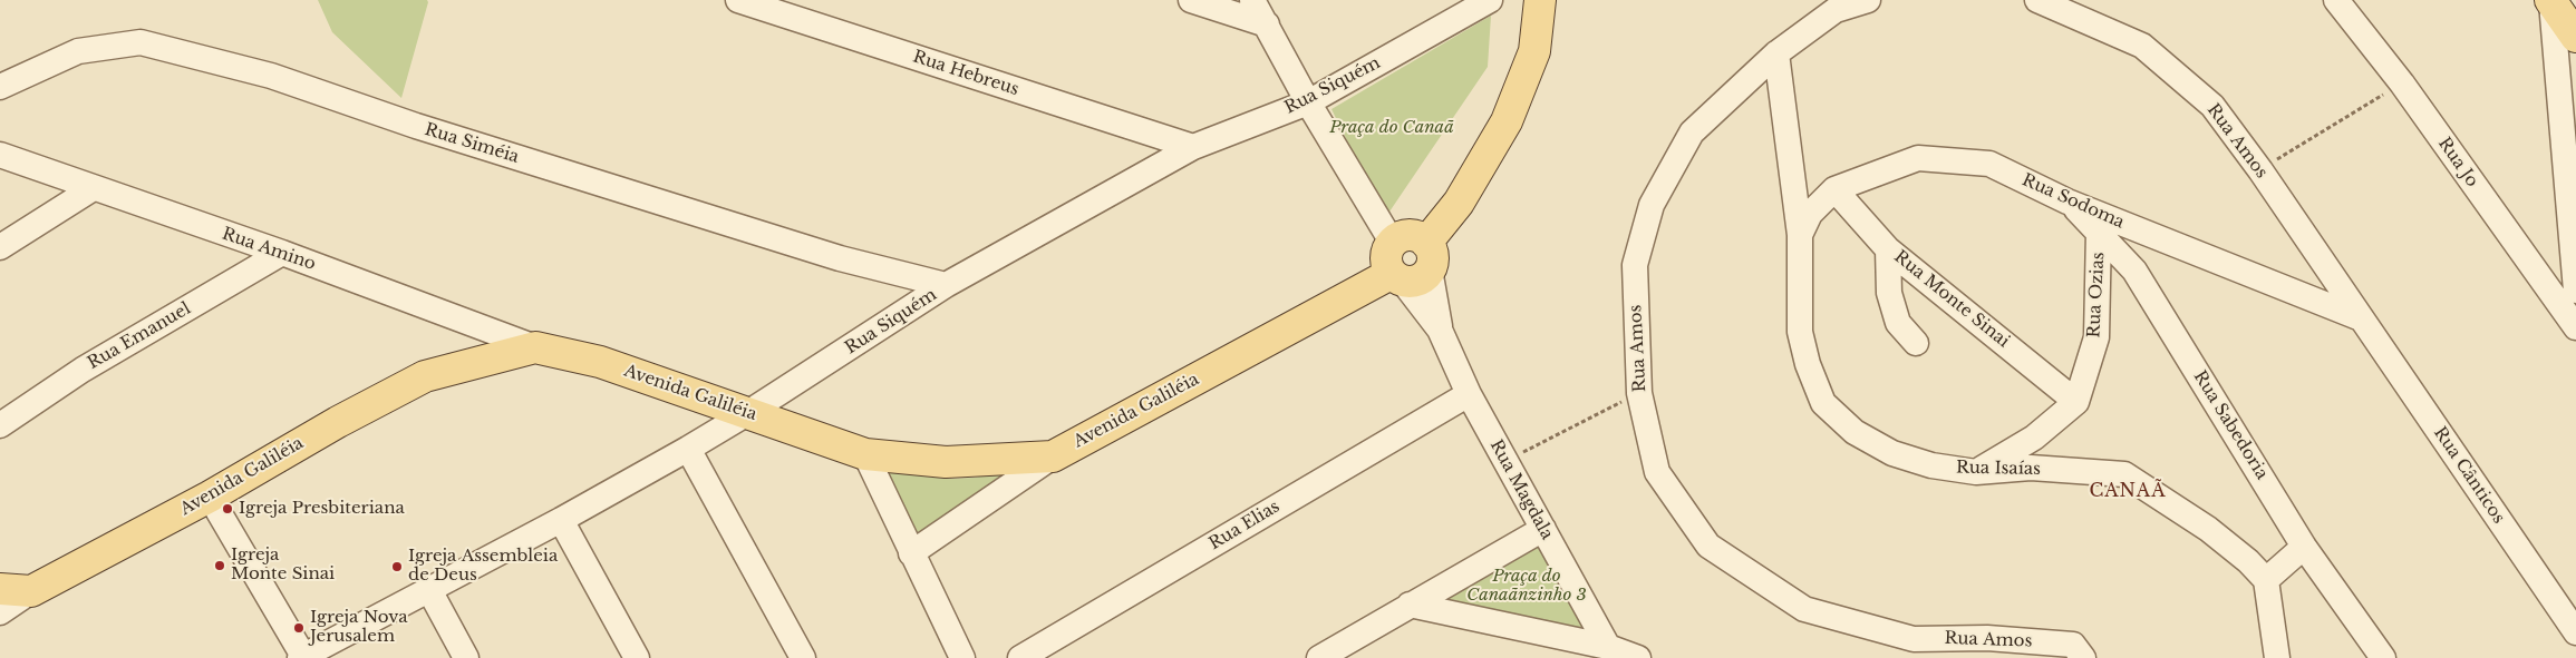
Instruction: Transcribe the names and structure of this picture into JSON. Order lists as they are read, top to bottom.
{
  "streets": {
    "main road": ["Avenida Galiléia"],
    "street": [
      "Rua Hebreus",
      "Rua Siquém",
      "Rua Amos",
      "Rua Siméia",
      "Rua Jo",
      "Rua Sodoma",
      "Rua Amino",
      "Rua Ozias",
      "Rua Monte Sinai",
      "Rua Emanuel",
      "Rua Sabedoria",
      "Rua Isaías",
      "Rua Cânticos",
      "Rua Magdala",
      "Rua Elias"
    ]
  },
  "crossings": [
    ["Rua Hebreus", "Rua Siquém"],
    ["Rua Siquém", "Rua Siméia"],
    ["Rua Siquém", "Avenida Galiléia"],
    ["Rua Amos", "Rua Sodoma"],
    ["Rua Amos", "Rua Isaías"],
    ["Rua Amos", "Rua Cânticos"],
    ["Rua Sodoma", "Rua Monte Sinai"],
    ["Rua Sodoma", "Rua Sabedoria"],
    ["Rua Sodoma", "Rua Isaías"],
    ["Rua Sodoma", "Rua Cânticos"],
    ["Rua Amino", "Rua Emanuel"],
    ["Rua Amino", "Avenida Galiléia"],
    ["Rua Ozias", "Rua Monte Sinai"],
    ["Rua Ozias", "Rua Sabedoria"],
    ["Avenida Galiléia", "Rua Magdala"],
    ["Rua Magdala", "Rua Elias"]
  ],
  "districts": ["CANAÃ"],
  "parks": ["Praça do Canaã", "Praça do Canaãnzinho 3"],
  "places": [
    "Igreja Presbiteriana",
    "Igreja Monte Sinai",
    "Igreja Assembleia de Deus",
    "Igreja Nova Jerusalem"
  ]
}
